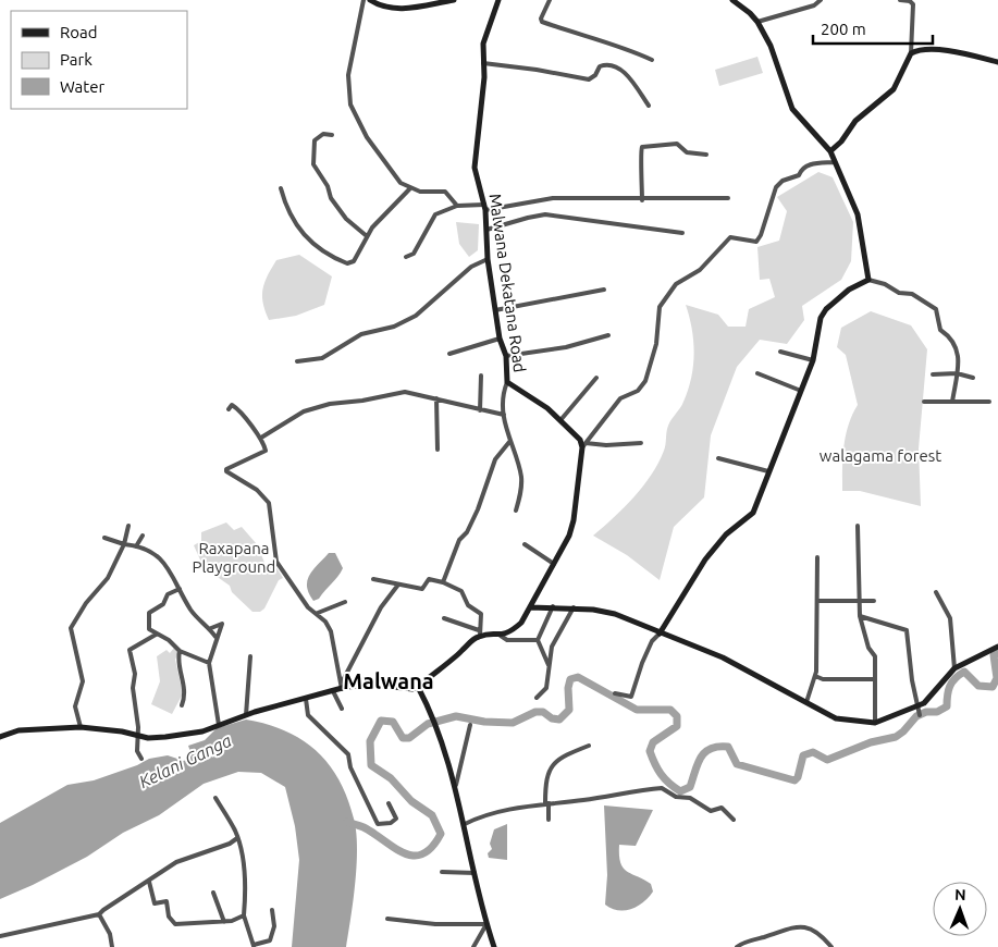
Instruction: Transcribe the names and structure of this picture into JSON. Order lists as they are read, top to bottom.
{
  "streets": {
    "street": ["Malwana Dekatana Road"]
  },
  "districts": ["Malwana"],
  "water": ["Kelani Ganga"],
  "parks": ["walagama forest", "Raxapana Playground"],
  "legend": ["Road", "Park", "Water"],
  "scale_bar": "200 m",
  "north": "top"
}
